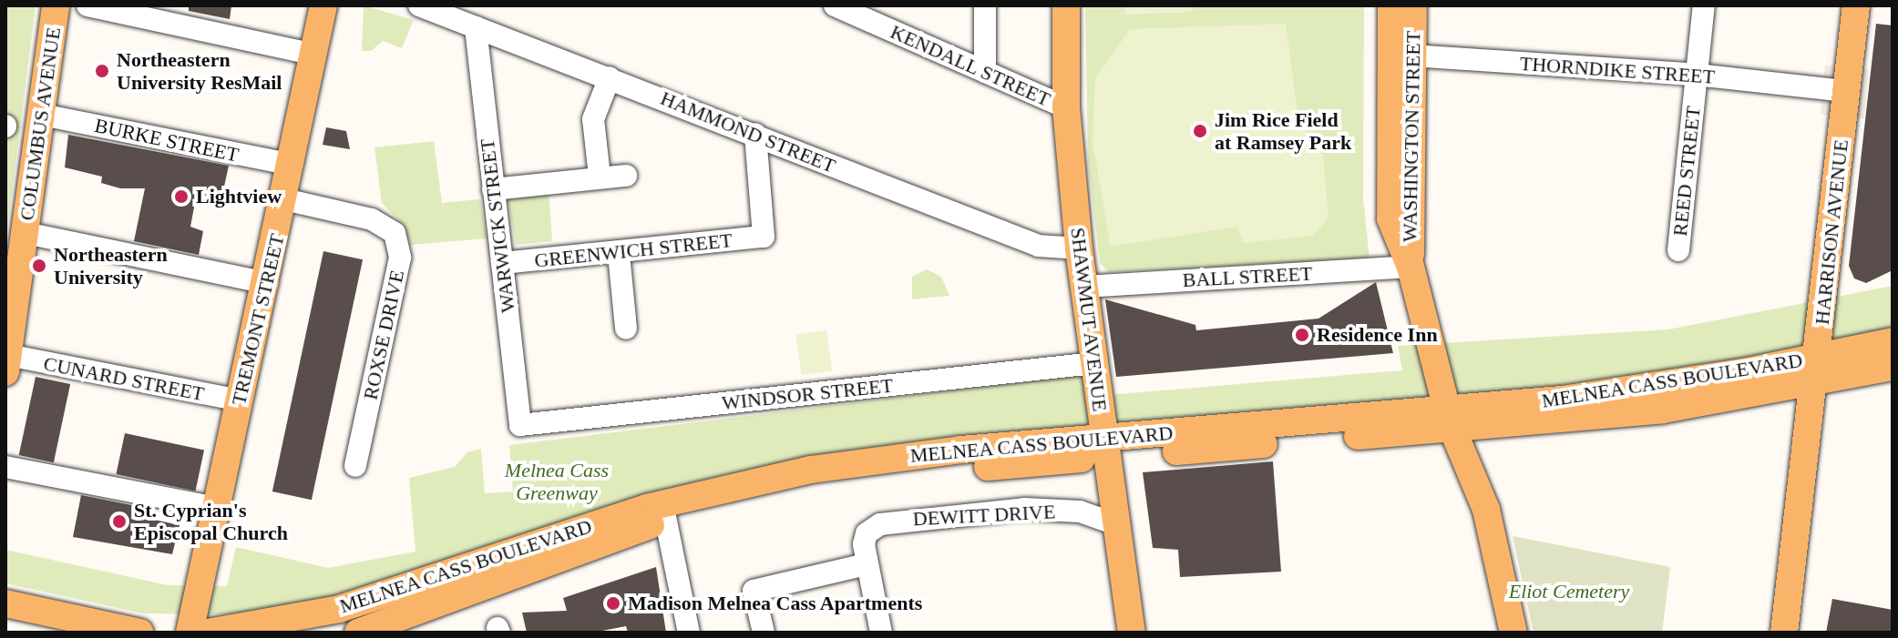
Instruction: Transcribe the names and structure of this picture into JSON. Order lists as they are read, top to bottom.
{
  "streets": {
    "main road": [
      "COLUMBUS AVENUE",
      "WASHINGTON STREET",
      "HARRISON AVENUE",
      "TREMONT STREET",
      "SHAWMUT AVENUE",
      "MELNEA CASS BOULEVARD"
    ],
    "street": [
      "KENDALL STREET",
      "THORNDIKE STREET",
      "HAMMOND STREET",
      "BURKE STREET",
      "REED STREET",
      "WARWICK STREET",
      "GREENWICH STREET",
      "BALL STREET",
      "ROXSE DRIVE",
      "CUNARD STREET",
      "WINDSOR STREET",
      "DEWITT DRIVE"
    ]
  },
  "crossings": [
    ["KENDALL STREET", "SHAWMUT AVENUE"],
    ["THORNDIKE STREET", "WASHINGTON STREET"],
    ["THORNDIKE STREET", "REED STREET"],
    ["THORNDIKE STREET", "HARRISON AVENUE"],
    ["COLUMBUS AVENUE", "BURKE STREET"],
    ["COLUMBUS AVENUE", "CUNARD STREET"],
    ["HAMMOND STREET", "WARWICK STREET"],
    ["HAMMOND STREET", "GREENWICH STREET"],
    ["HAMMOND STREET", "SHAWMUT AVENUE"],
    ["WASHINGTON STREET", "BALL STREET"],
    ["WASHINGTON STREET", "MELNEA CASS BOULEVARD"],
    ["BURKE STREET", "TREMONT STREET"],
    ["WARWICK STREET", "GREENWICH STREET"],
    ["WARWICK STREET", "WINDSOR STREET"],
    ["HARRISON AVENUE", "MELNEA CASS BOULEVARD"],
    ["BALL STREET", "SHAWMUT AVENUE"],
    ["TREMONT STREET", "ROXSE DRIVE"],
    ["TREMONT STREET", "CUNARD STREET"],
    ["SHAWMUT AVENUE", "MELNEA CASS BOULEVARD"],
    ["SHAWMUT AVENUE", "WINDSOR STREET"],
    ["SHAWMUT AVENUE", "DEWITT DRIVE"]
  ],
  "parks": ["Melnea Cass Greenway", "Eliot Cemetery"],
  "places": [
    "Northeastern University ResMail",
    "Jim Rice Field at Ramsey Park",
    "Lightview",
    "Northeastern University",
    "Residence Inn",
    "St. Cyprian's Episcopal Church",
    "Madison Melnea Cass Apartments"
  ]
}
